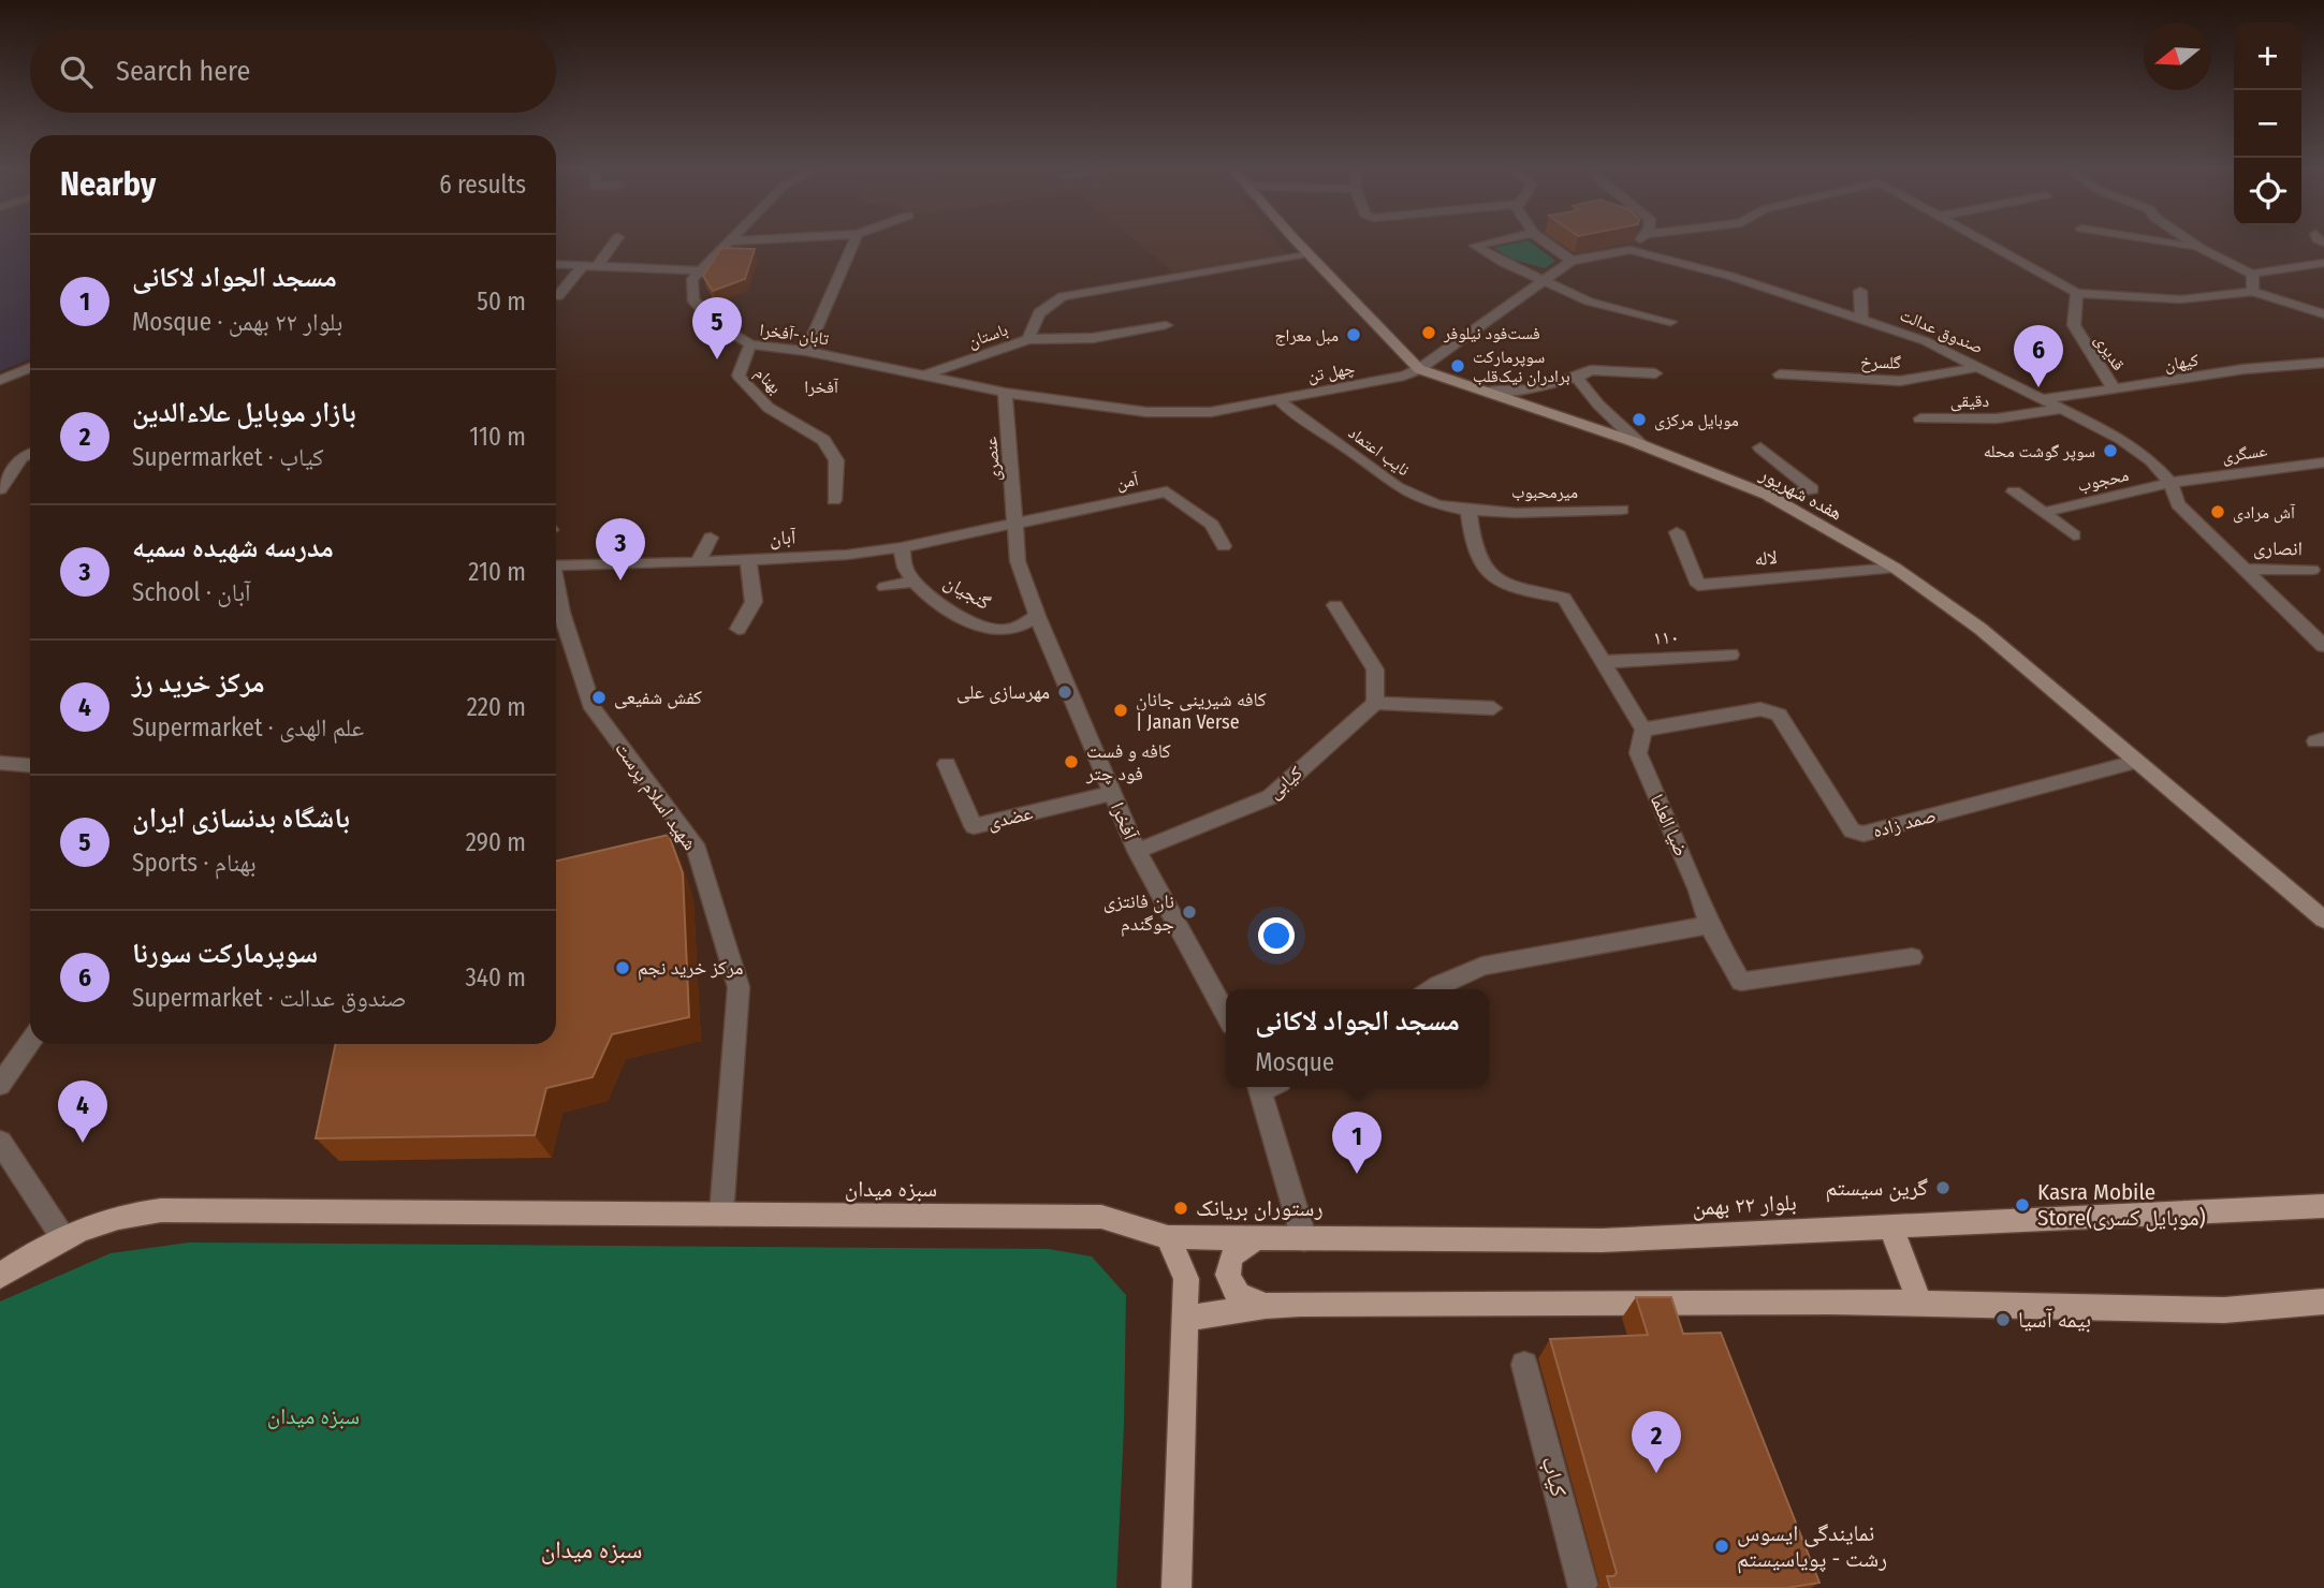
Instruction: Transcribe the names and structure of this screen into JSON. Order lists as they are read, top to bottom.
{
  "streets": {
    "main road": ["هفده شهریور", "سبزه میدان", "بلوار ۲۲ بهمن"],
    "street": [
      "صندوق عدالت",
      "تابان-آفخرا",
      "باستان",
      "قدیری",
      "گلسرخ",
      "کیهان",
      "چهل تن",
      "بهنام",
      "دقیقی",
      "نایب اعتماد",
      "عسگری",
      "عنصری",
      "محجوب",
      "آمن",
      "میرمحبوب",
      "آبان",
      "انصاری",
      "لاله",
      "گنجیان",
      "۱۱۰",
      "کیابی",
      "شهید اسلام پرست",
      "عضدی",
      "آفخرا",
      "صمد زاده",
      "ضیا العلما",
      "کیاب"
    ]
  },
  "crossings": [
    ["صندوق عدالت", "گلسرخ"],
    ["صندوق عدالت", "کیهان"],
    ["صندوق عدالت", "چهل تن"],
    ["صندوق عدالت", "دقیقی"],
    ["صندوق عدالت", "عسگری"],
    ["صندوق عدالت", "محجوب"],
    ["صندوق عدالت", "انصاری"],
    ["تابان-آفخرا", "باستان"],
    ["تابان-آفخرا", "چهل تن"],
    ["تابان-آفخرا", "بهنام"],
    ["تابان-آفخرا", "عنصری"],
    ["باستان", "هفده شهریور"],
    ["قدیری", "کیهان"],
    ["چهل تن", "نایب اعتماد"],
    ["چهل تن", "عنصری"],
    ["چهل تن", "هفده شهریور"],
    ["نایب اعتماد", "میرمحبوب"],
    ["عسگری", "محجوب"],
    ["عنصری", "آمن"],
    ["عنصری", "آبان"],
    ["عنصری", "آفخرا"],
    ["آمن", "آبان"],
    ["آمن", "آفخرا"],
    ["هفده شهریور", "لاله"],
    ["هفده شهریور", "صمد زاده"],
    ["آبان", "گنجیان"],
    ["آبان", "آفخرا"],
    ["گنجیان", "آفخرا"],
    ["کیابی", "آفخرا"],
    ["شهید اسلام پرست", "سبزه میدان"],
    ["عضدی", "آفخرا"],
    ["صمد زاده", "ضیا العلما"],
    ["سبزه میدان", "بلوار ۲۲ بهمن"]
  ],
  "districts": ["آفخرا", "سبزه میدان"],
  "parks": ["سبزه میدان"],
  "places": [
    "فست‌فود نیلوفر",
    "مبل معراج",
    "سوپرمارکت برادران نیک‌قلب",
    "موبایل مرکزی",
    "سوپر گوشت محله",
    "آش مرادی",
    "مهرسازی علی",
    "کفش شفیعی",
    "کافه شیرینی جانان | Janan Verse",
    "کافه و فست فود چتر",
    "نان فانتزی جوگندم",
    "مرکز خرید نجم",
    "گرین سیستم",
    "Kasra Mobile Store(موبایل کسری)",
    "رستوران بریانک",
    "بیمه آسیا",
    "نمایندگی ایسوس رشت - پویاسیستم"
  ],
  "north": "left",
  "page": {
    "map_buttons": ["+", "−"],
    "search": "Search here",
    "heading": ["Nearby", "6 results"],
    "list": [
      {
        "mark": "1",
        "name": "مسجد الجواد لاکانی",
        "note": "Mosque · بلوار ۲۲ بهمن",
        "value": "50 m"
      },
      {
        "mark": "2",
        "name": "بازار موبایل علاءالدین",
        "note": "Supermarket · کیاب",
        "value": "110 m"
      },
      {
        "mark": "3",
        "name": "مدرسه شهیده سمیه",
        "note": "School · آبان",
        "value": "210 m"
      },
      {
        "mark": "4",
        "name": "مرکز خرید رز",
        "note": "Supermarket · علم الهدی",
        "value": "220 m"
      },
      {
        "mark": "5",
        "name": "باشگاه بدنسازی ایران",
        "note": "Sports · بهنام",
        "value": "290 m"
      },
      {
        "mark": "6",
        "name": "سوپرمارکت سورنا",
        "note": "Supermarket · صندوق عدالت",
        "value": "340 m"
      }
    ],
    "pins": [
      "5",
      "6",
      "3",
      "4",
      "1",
      "2"
    ],
    "popup": ["مسجد الجواد لاکانی", "Mosque"]
  }
}
